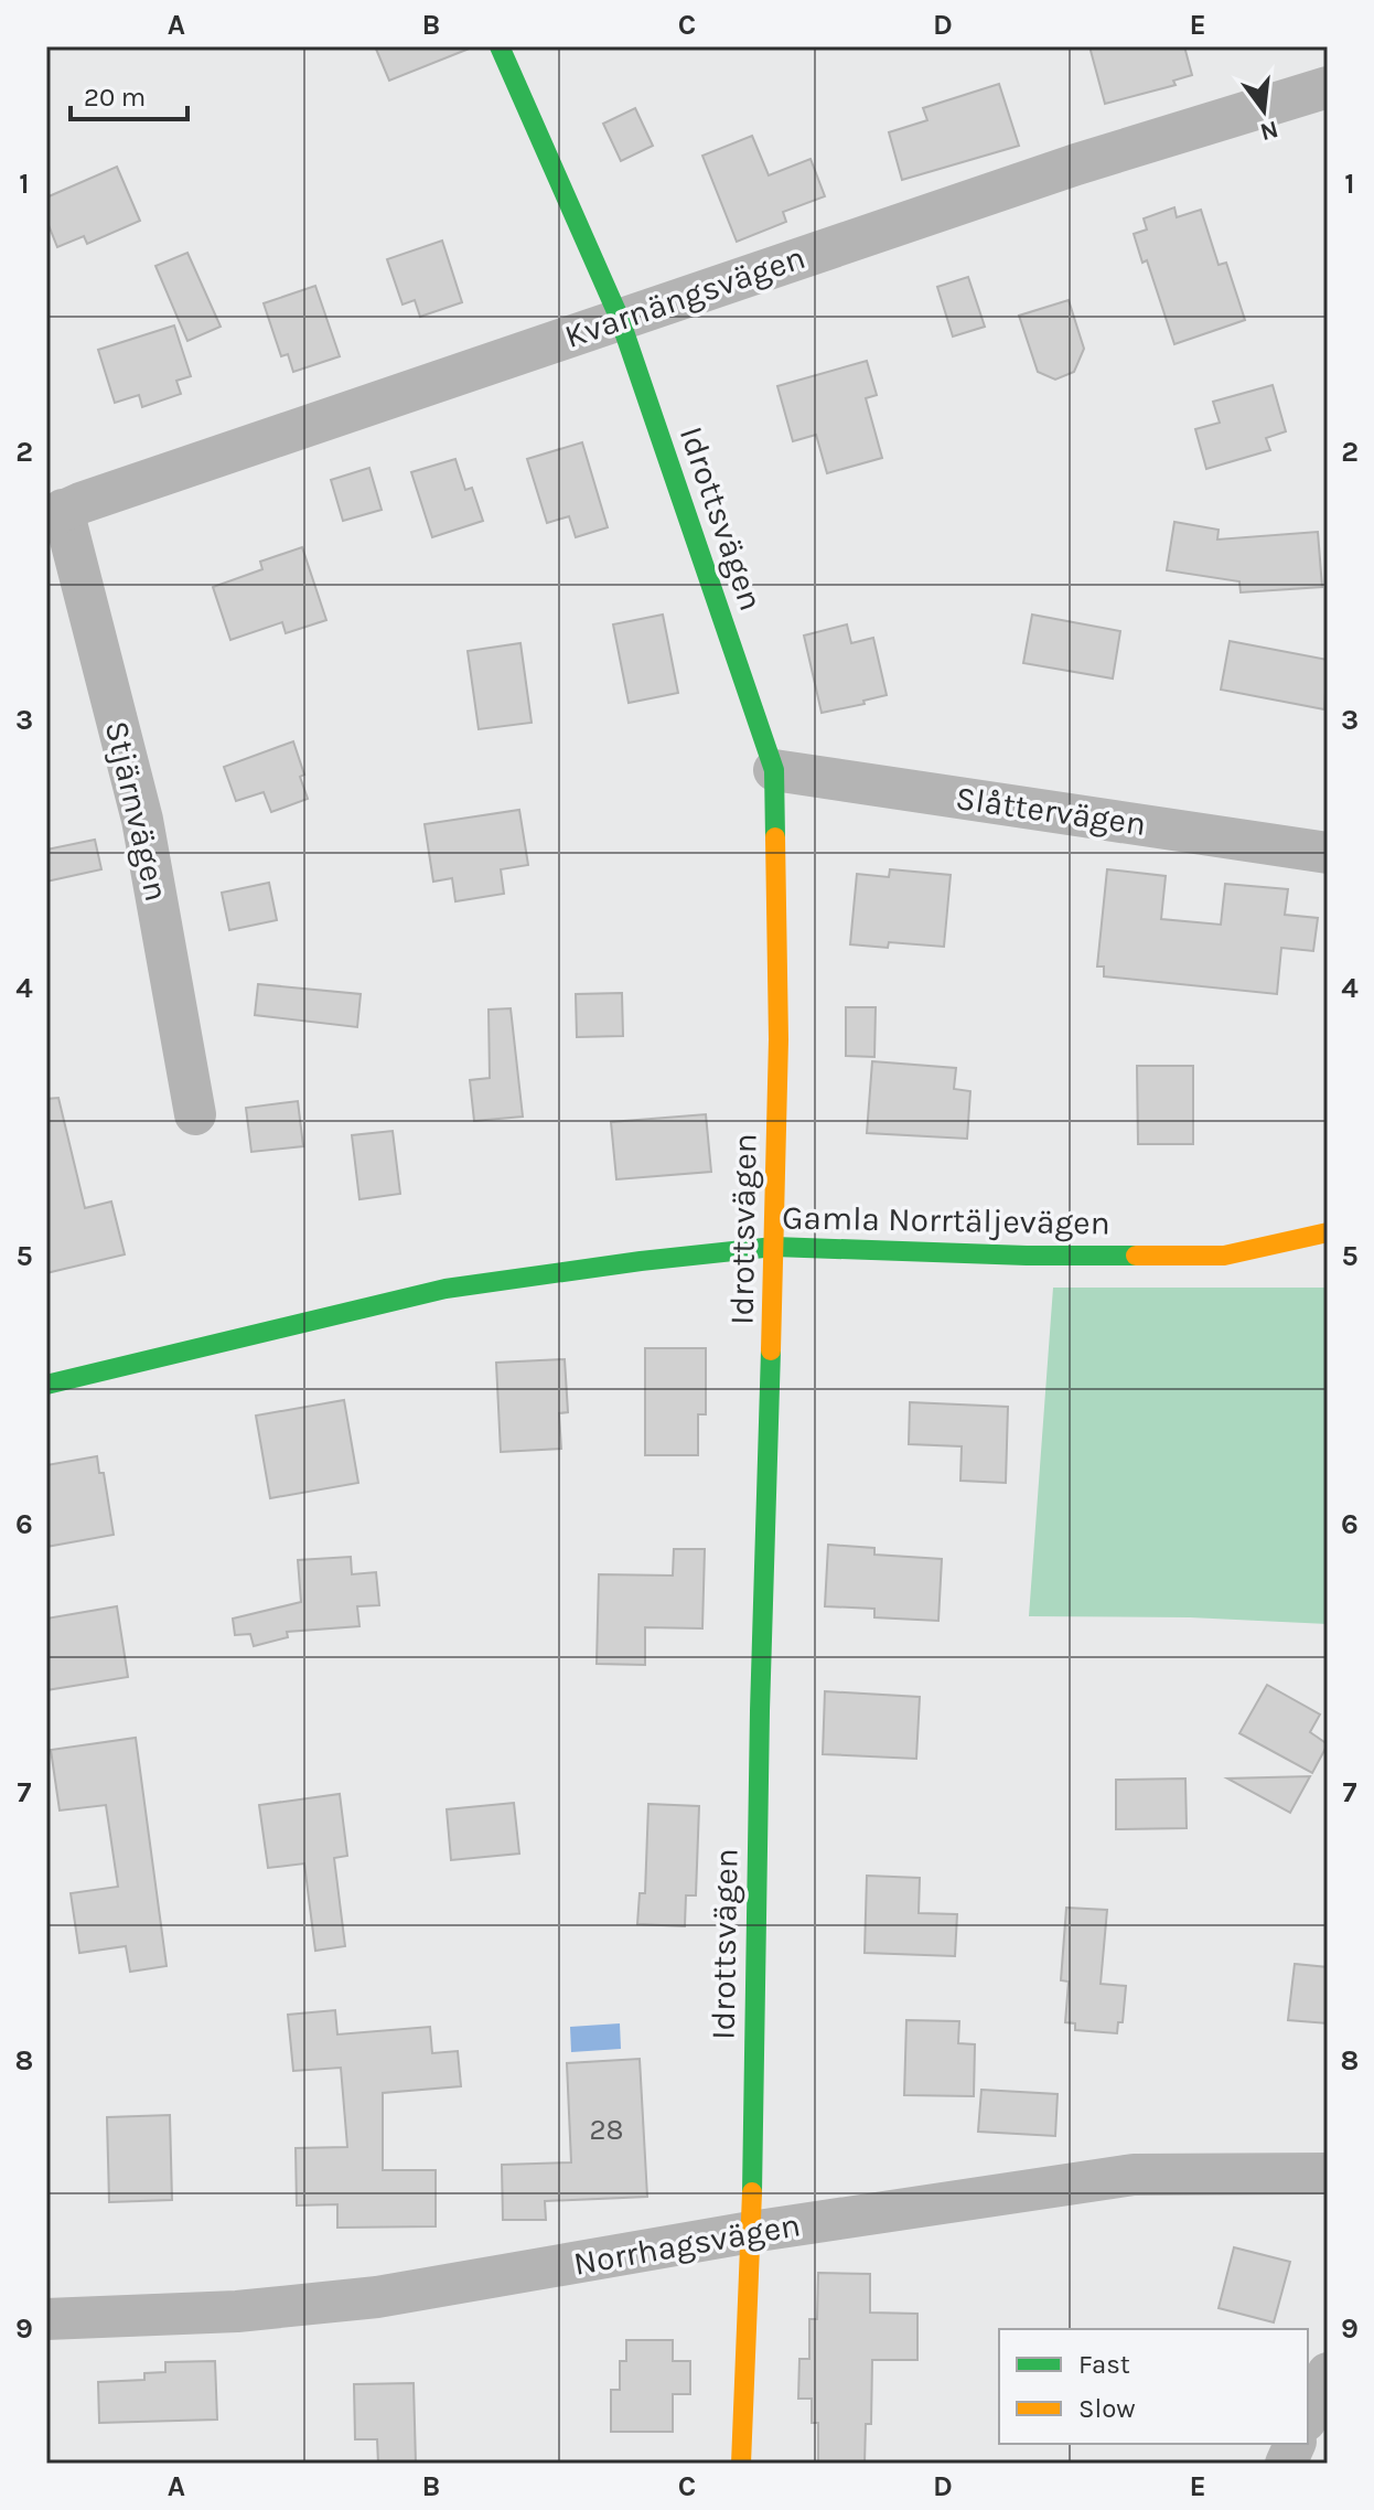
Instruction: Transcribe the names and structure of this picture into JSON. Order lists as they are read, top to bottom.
{
  "streets": {
    "street": [
      "Kvarnängsvägen",
      "Idrottsvägen",
      "Stjärnvägen",
      "Slåttervägen",
      "Gamla Norrtäljevägen",
      "Norrhagsvägen"
    ]
  },
  "crossings": [
    ["Kvarnängsvägen", "Idrottsvägen"],
    ["Kvarnängsvägen", "Stjärnvägen"],
    ["Idrottsvägen", "Slåttervägen"],
    ["Idrottsvägen", "Gamla Norrtäljevägen"],
    ["Idrottsvägen", "Norrhagsvägen"]
  ],
  "house_numbers": ["28"],
  "legend": ["Fast", "Slow"],
  "scale_bar": "20 m",
  "north": "bottom",
  "grid": {
    "columns": [
      "A",
      "B",
      "C",
      "D",
      "E"
    ],
    "rows": [
      "1",
      "2",
      "3",
      "4",
      "5",
      "6",
      "7",
      "8",
      "9"
    ]
  }
}
